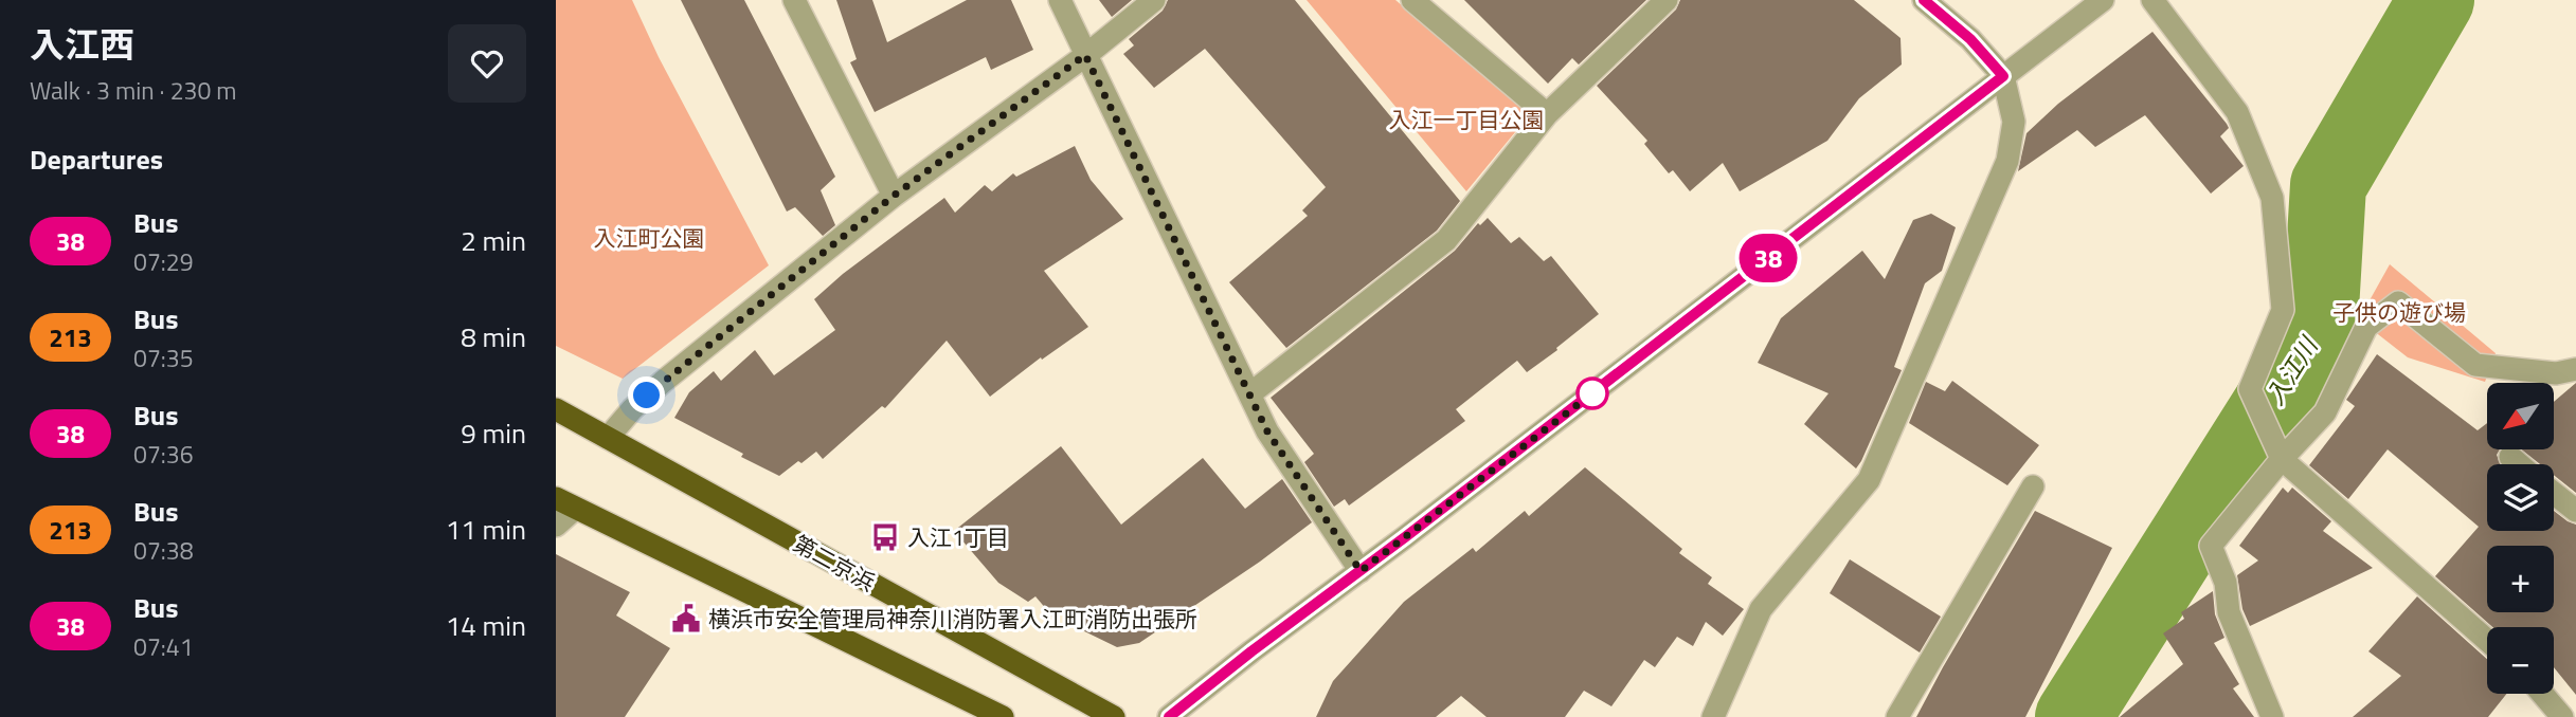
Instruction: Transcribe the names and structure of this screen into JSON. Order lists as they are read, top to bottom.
{
  "streets": {
    "highway": ["第二京浜"]
  },
  "water": ["入江川"],
  "parks": ["入江一丁目公園", "入江町公園", "子供の遊び場"],
  "places": {
    "bus stop": ["入江1丁目"],
    "public building": ["横浜市安全管理局神奈川消防署入江町消防出張所"]
  },
  "lines": ["bus line 38"],
  "north": "bottom left",
  "page": {
    "heading": [
      ["入江西", "Walk · 3 min · 230 m"],
      "Departures"
    ],
    "on_map": "38",
    "list": [
      {
        "mark": "38",
        "name": "Bus",
        "note": "07:29",
        "value": "2 min"
      },
      {
        "mark": "213",
        "name": "Bus",
        "note": "07:35",
        "value": "8 min"
      },
      {
        "mark": "38",
        "name": "Bus",
        "note": "07:36",
        "value": "9 min"
      },
      {
        "mark": "213",
        "name": "Bus",
        "note": "07:38",
        "value": "11 min"
      },
      {
        "mark": "38",
        "name": "Bus",
        "note": "07:41",
        "value": "14 min"
      }
    ],
    "map_buttons": ["+", "−"]
  }
}
